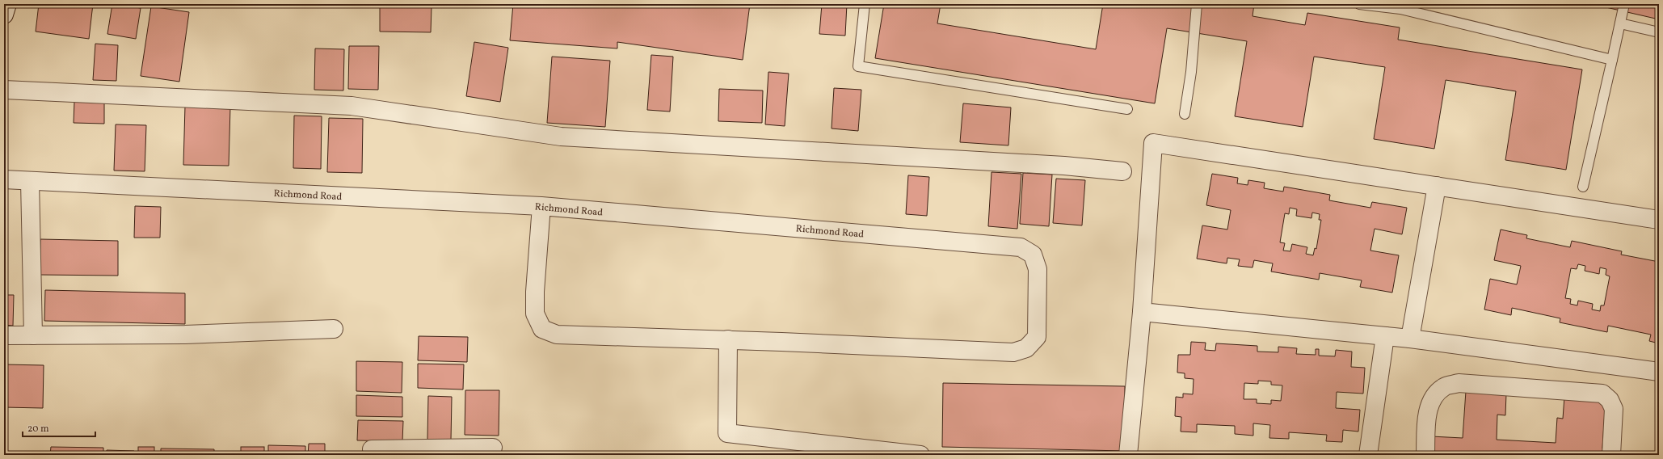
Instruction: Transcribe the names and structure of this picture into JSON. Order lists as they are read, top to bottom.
{
  "streets": {
    "street": ["Richmond Road"]
  },
  "scale_bar": "20 m"
}
